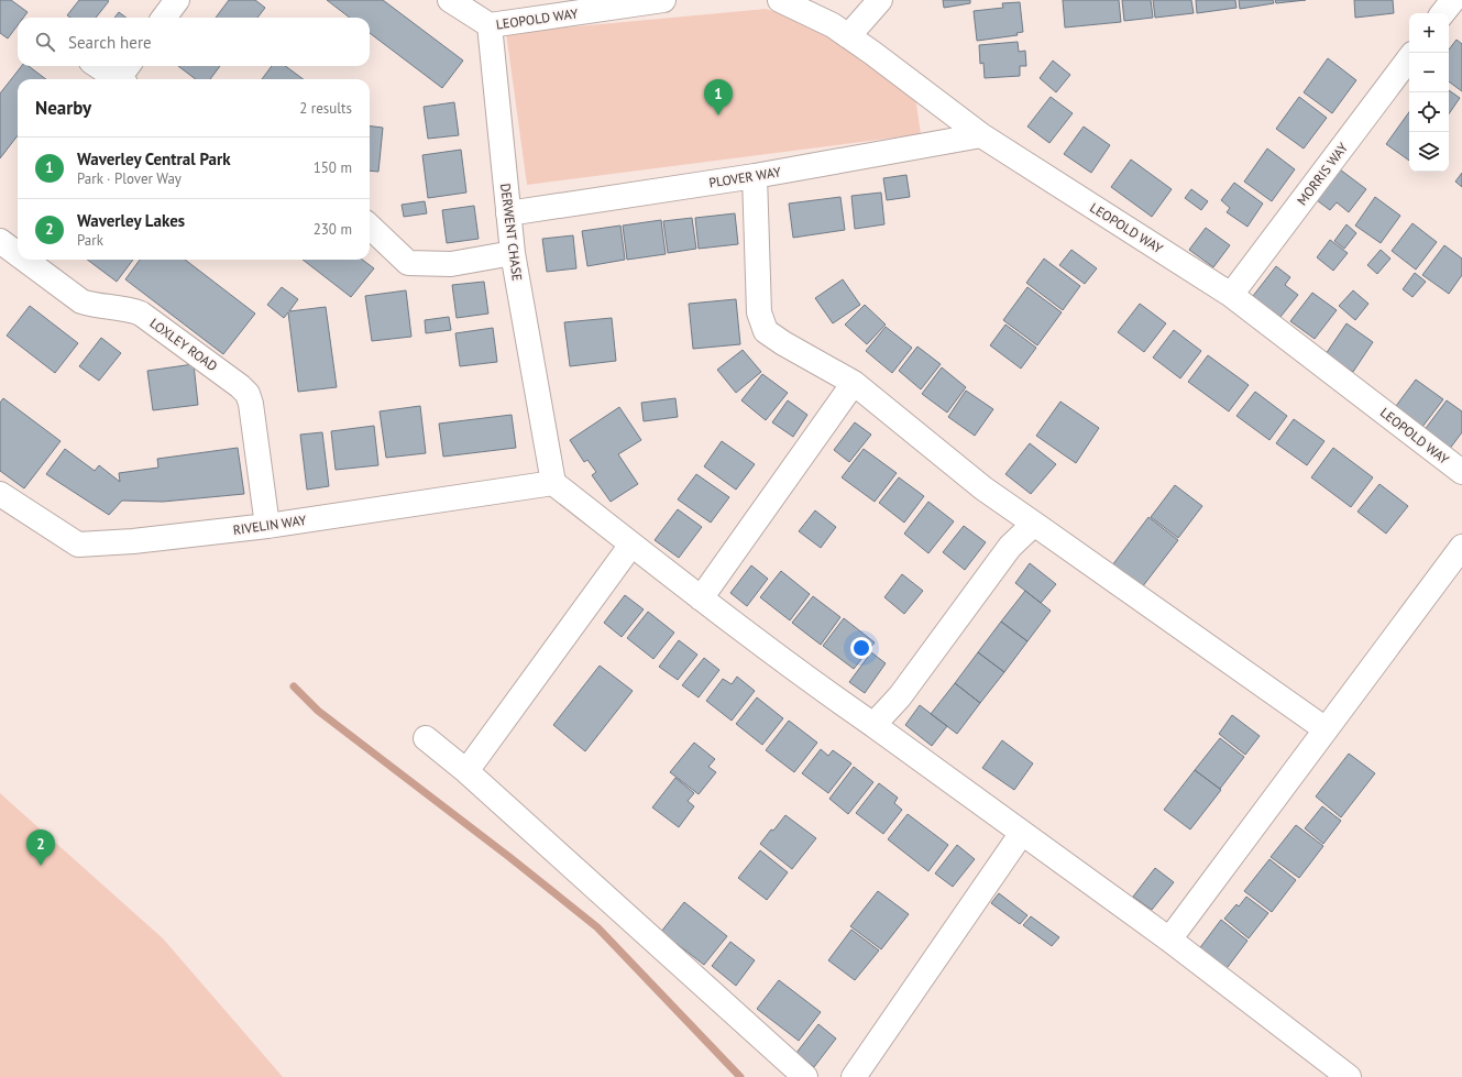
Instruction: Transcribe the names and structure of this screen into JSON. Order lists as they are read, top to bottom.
{
  "streets": {
    "street": [
      "LEOPOLD WAY",
      "MORRIS WAY",
      "PLOVER WAY",
      "DERWENT CHASE",
      "LOXLEY ROAD",
      "RIVELIN WAY"
    ]
  },
  "crossings": [
    ["LEOPOLD WAY", "MORRIS WAY"],
    ["LEOPOLD WAY", "PLOVER WAY"],
    ["LEOPOLD WAY", "DERWENT CHASE"],
    ["PLOVER WAY", "DERWENT CHASE"],
    ["DERWENT CHASE", "RIVELIN WAY"],
    ["LOXLEY ROAD", "RIVELIN WAY"]
  ],
  "page": {
    "map_buttons": ["+", "−"],
    "search": "Search here",
    "pins": ["1", "2"],
    "heading": ["Nearby", "2 results"],
    "list": [
      {
        "mark": "1",
        "name": "Waverley Central Park",
        "note": "Park · Plover Way",
        "value": "150 m"
      },
      {
        "mark": "2",
        "name": "Waverley Lakes",
        "note": "Park",
        "value": "230 m"
      }
    ]
  }
}
